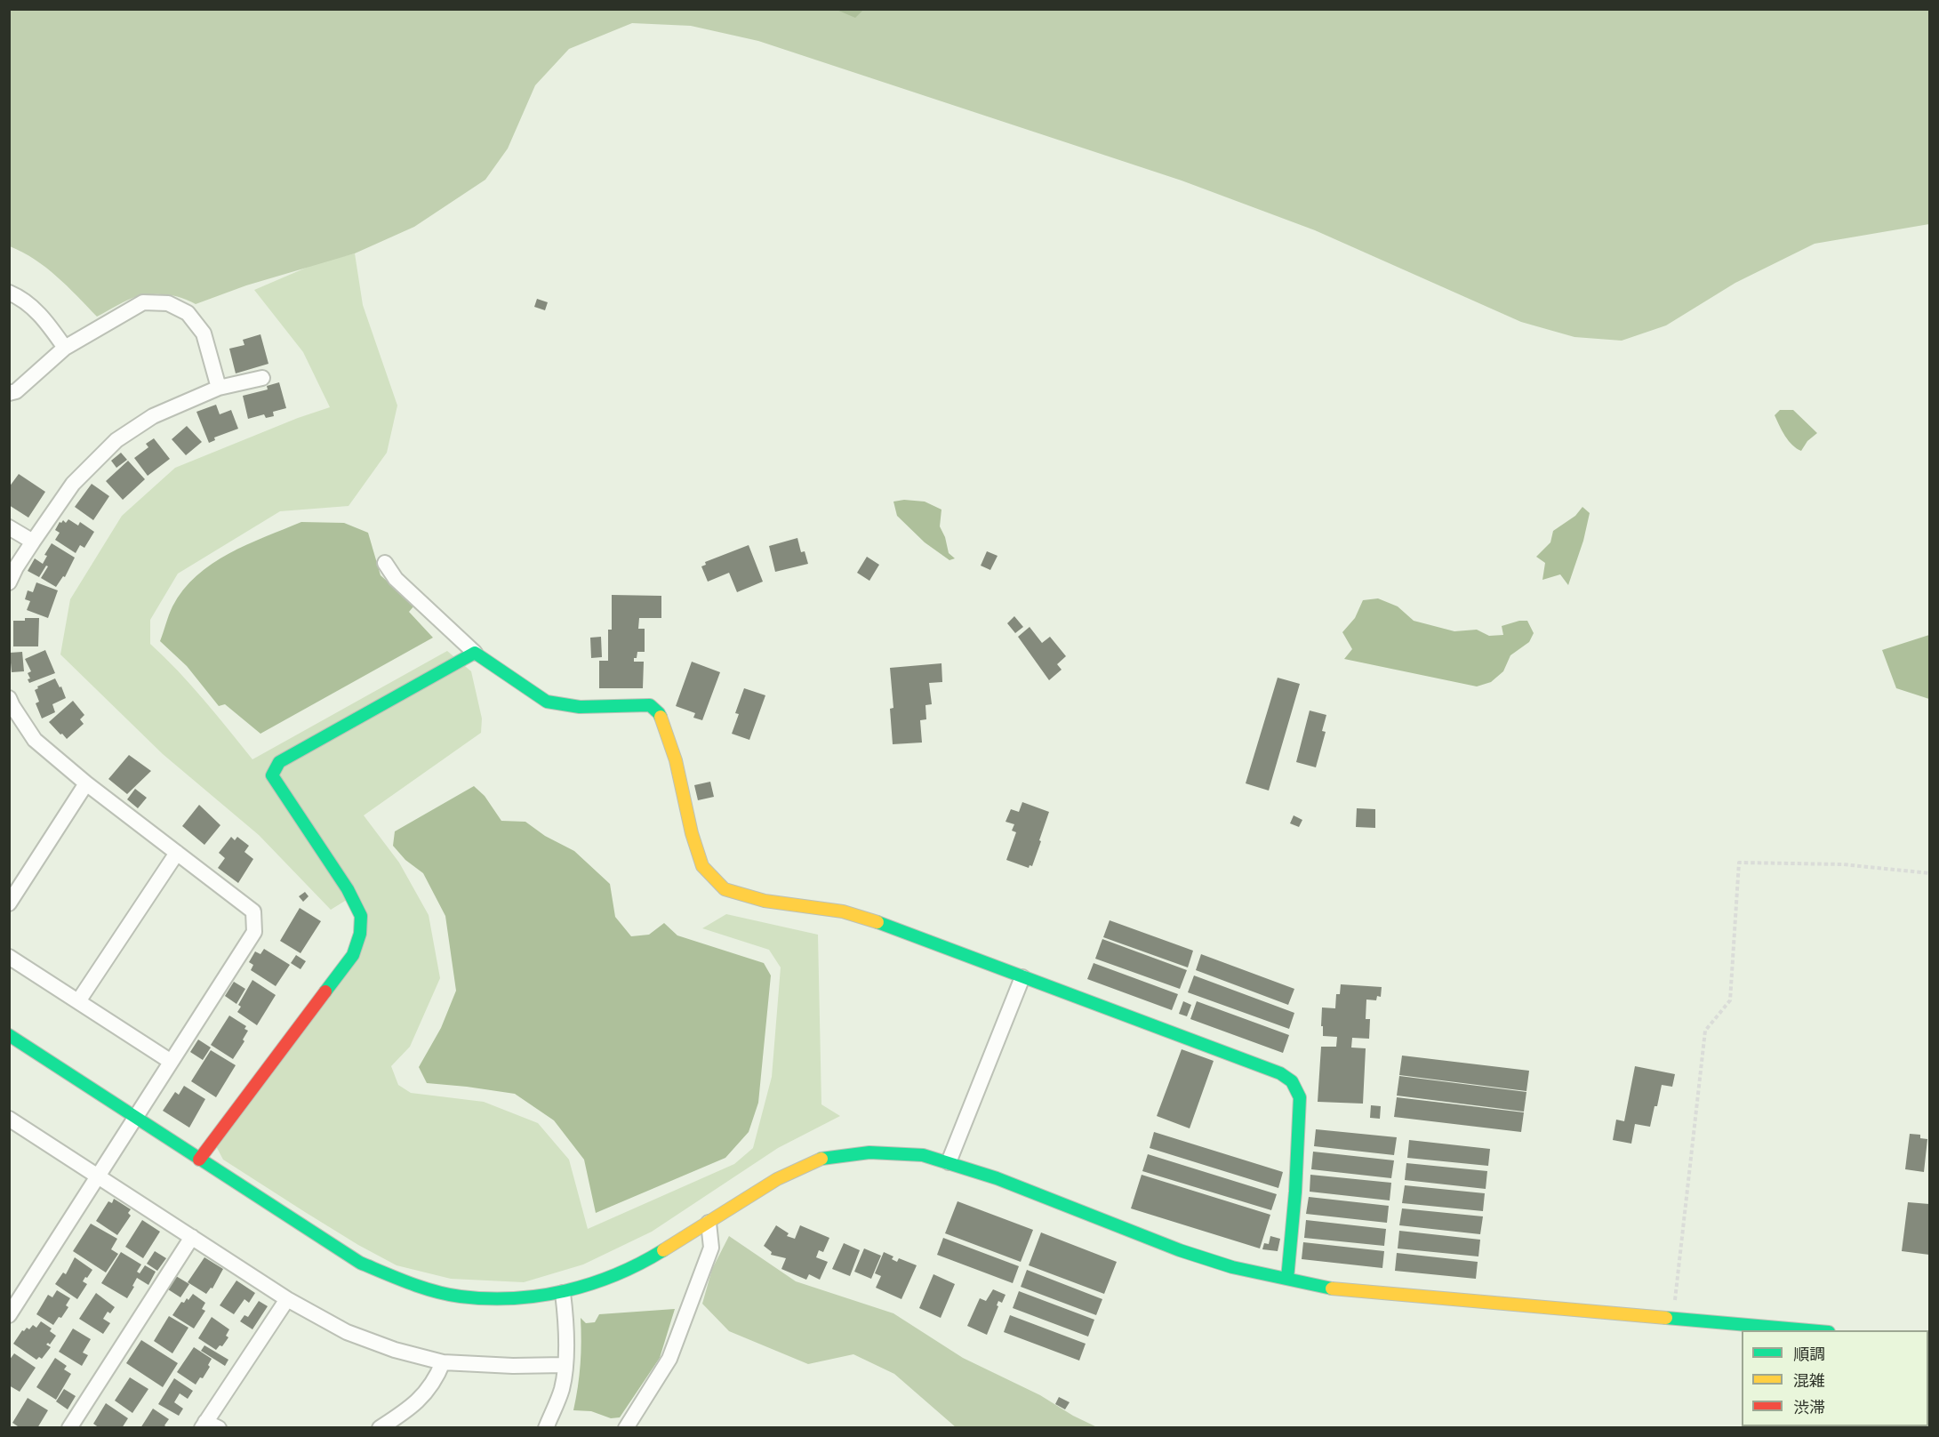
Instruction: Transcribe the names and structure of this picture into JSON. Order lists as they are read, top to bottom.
{
  "legend": ["順調", "混雑", "渋滞"]
}
